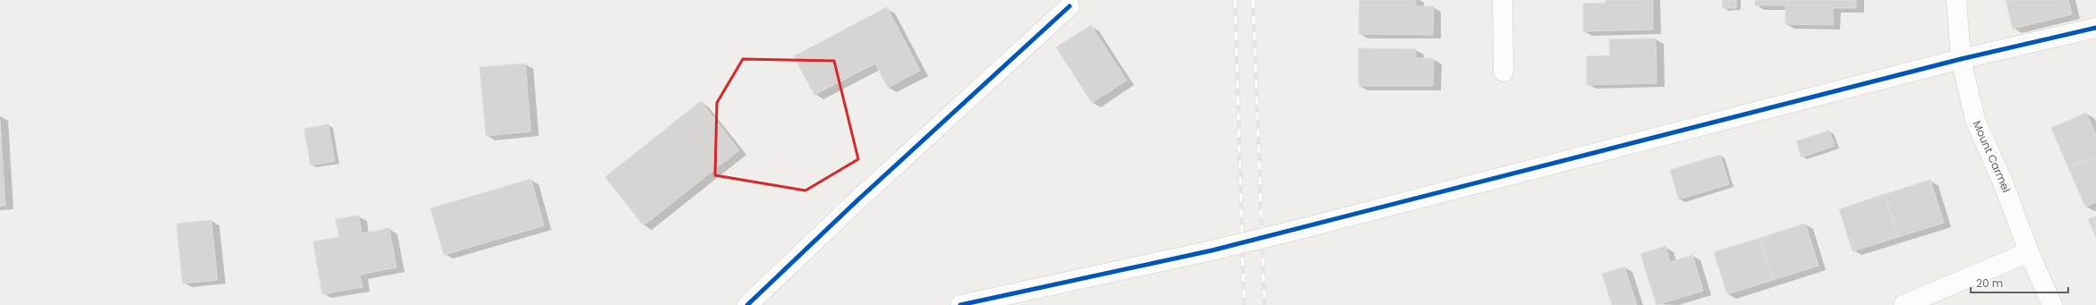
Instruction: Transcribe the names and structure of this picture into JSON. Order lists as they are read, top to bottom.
{
  "streets": {
    "street": ["Mount Carmel"]
  },
  "scale_bar": "20 m"
}
